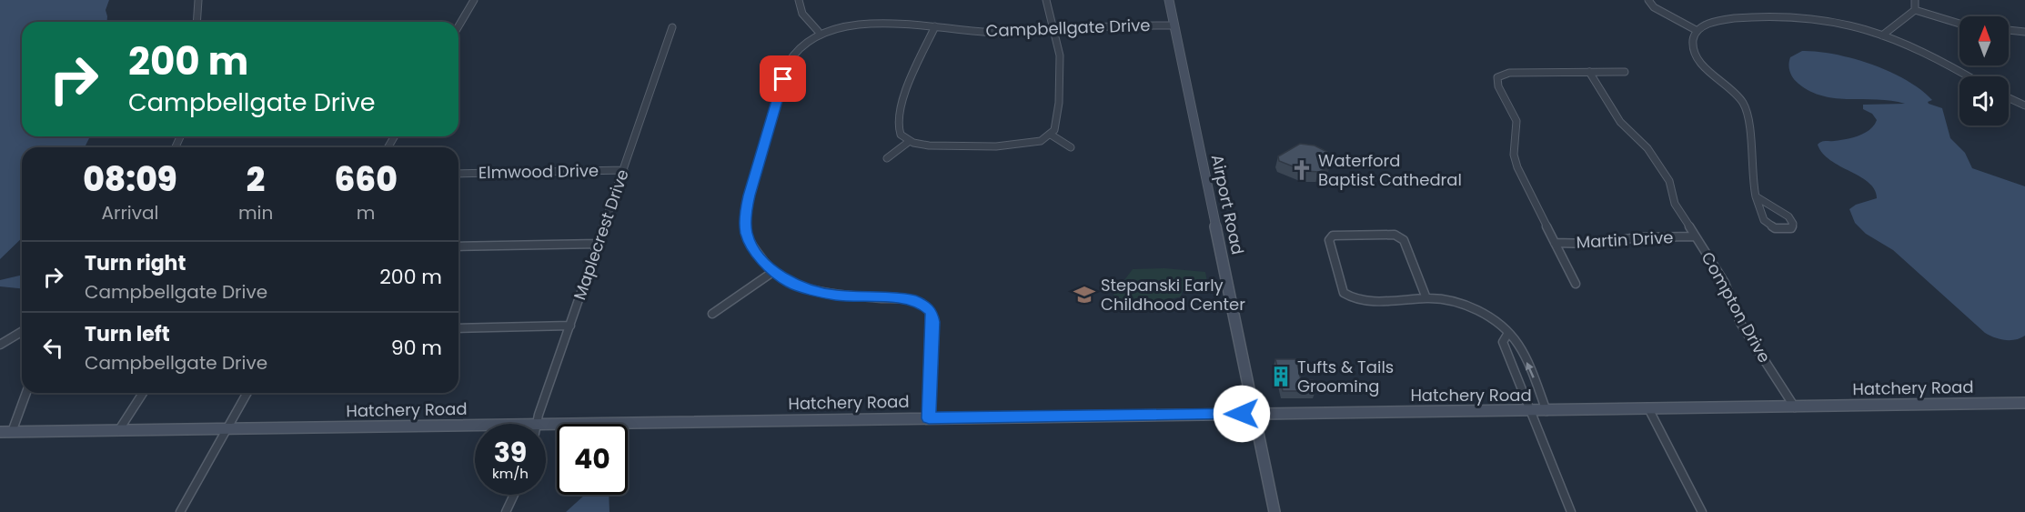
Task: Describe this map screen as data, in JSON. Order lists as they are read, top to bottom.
{
  "streets": {
    "street": [
      "Campbellgate Drive",
      "Elmwood Drive",
      "Airport Road",
      "Maplecrest Drive",
      "Martin Drive",
      "Compton Drive",
      "Hatchery Road"
    ]
  },
  "crossings": [
    ["Campbellgate Drive", "Airport Road"],
    ["Campbellgate Drive", "Hatchery Road"],
    ["Elmwood Drive", "Maplecrest Drive"],
    ["Airport Road", "Hatchery Road"],
    ["Martin Drive", "Compton Drive"],
    ["Compton Drive", "Hatchery Road"]
  ],
  "places": {
    "church": ["Waterford Baptist Cathedral"],
    "school or university": ["Stepanski Early Childhood Center"],
    "building": ["Tufts & Tails Grooming"]
  },
  "north": "top",
  "page": {
    "turn": ["200 m", "Campbellgate Drive"],
    "eta": [
      "08:09",
      "Arrival",
      "2",
      "min",
      "660",
      "m"
    ],
    "list": [
      {
        "name": "Turn right",
        "note": "Campbellgate Drive",
        "value": "200 m"
      },
      {
        "name": "Turn left",
        "note": "Campbellgate Drive",
        "value": "90 m"
      }
    ],
    "speed": "39 km/h",
    "limit": "40"
  }
}
